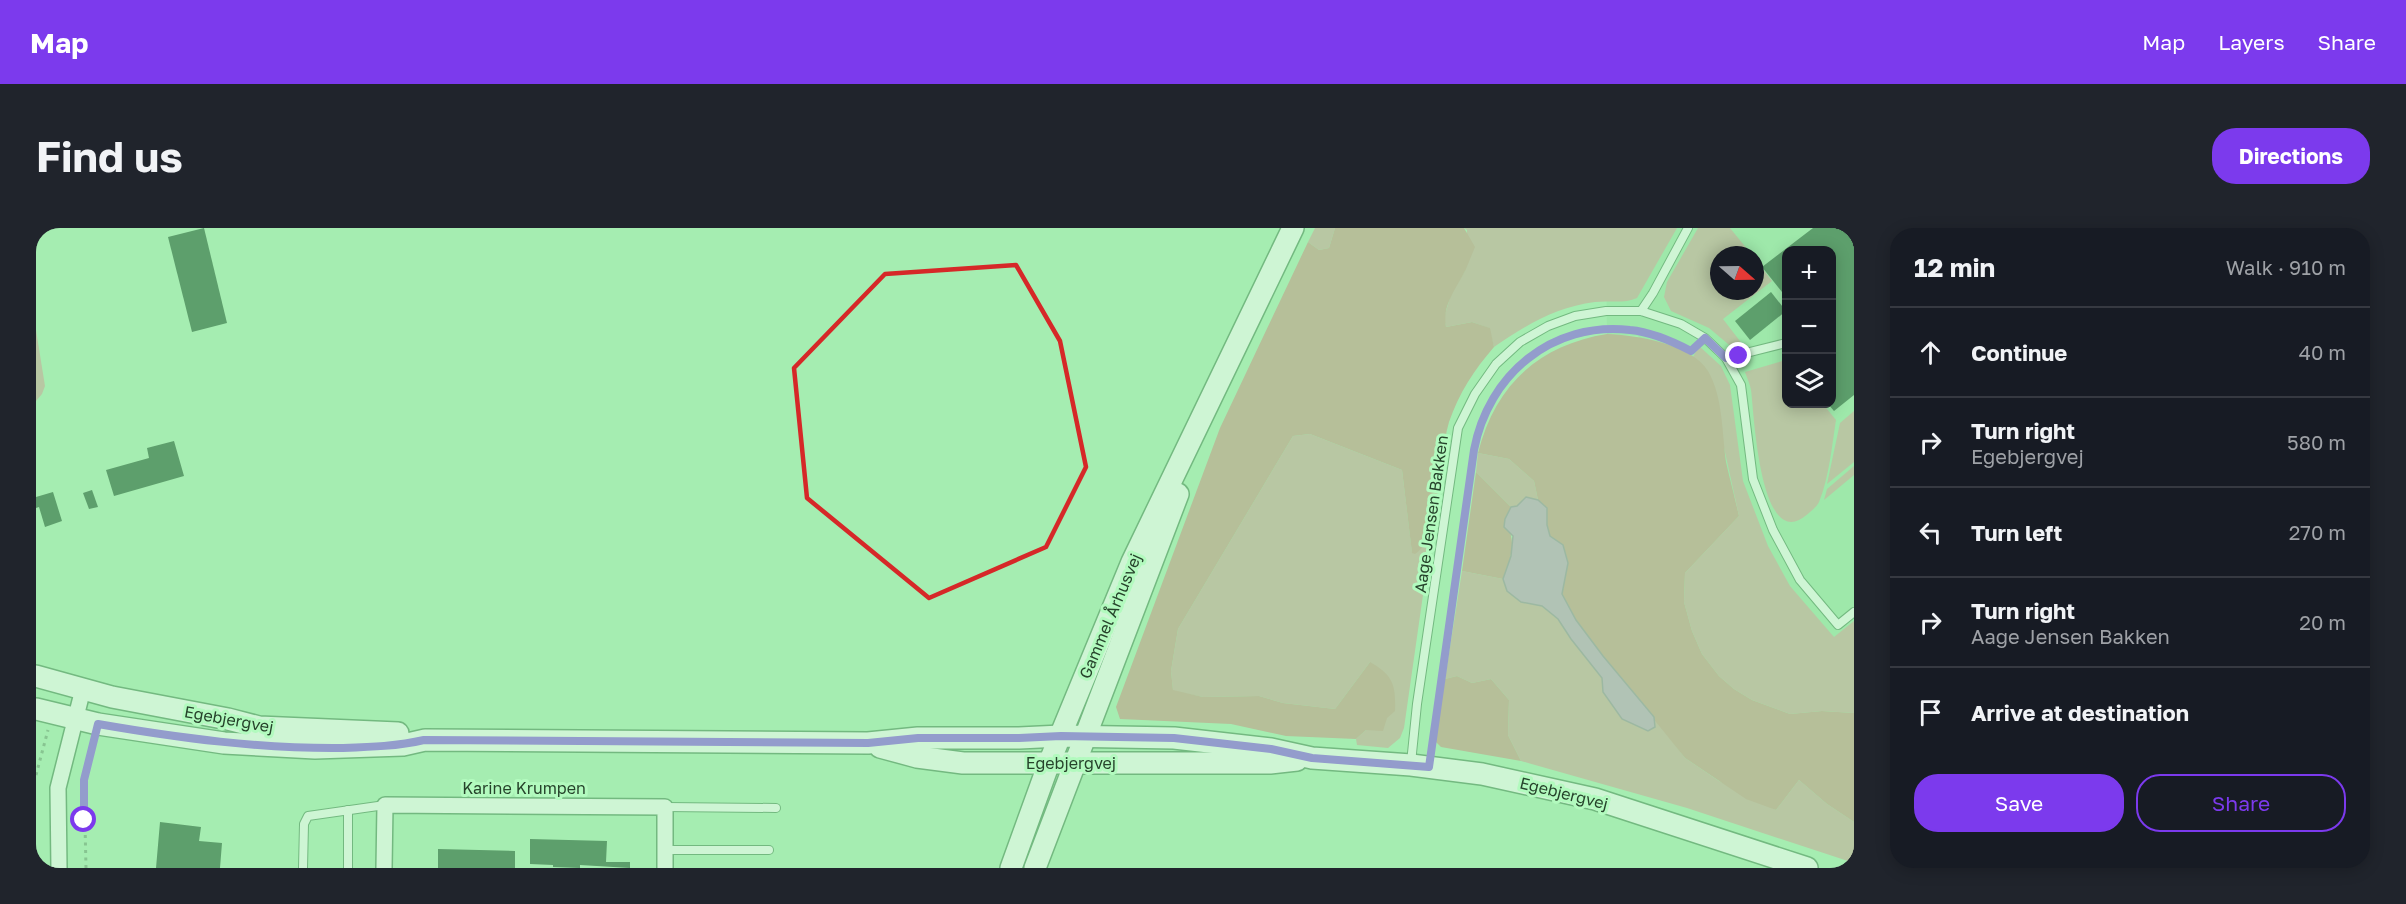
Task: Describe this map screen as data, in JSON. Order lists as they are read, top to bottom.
{
  "streets": {
    "street": ["Gammel Århusvej", "Egebjergvej", "Karine Krumpen"],
    "lane": ["Aage Jensen Bakken"]
  },
  "crossings": [
    ["Aage Jensen Bakken", "Egebjergvej"],
    ["Gammel Århusvej", "Egebjergvej"]
  ],
  "north": "right",
  "page": {
    "header": "Map",
    "nav": ["Map", "Layers", "Share"],
    "buttons": [
      "Directions",
      ["Save", "Share"]
    ],
    "title": "Find us",
    "heading": ["12 min", "Walk · 910 m"],
    "map_buttons": ["+", "−"],
    "list": [
      ["Continue", "40 m"],
      ["Turn right", "Egebjergvej", "580 m"],
      ["Turn left", "270 m"],
      ["Turn right", "Aage Jensen Bakken", "20 m"],
      "Arrive at destination"
    ]
  }
}
